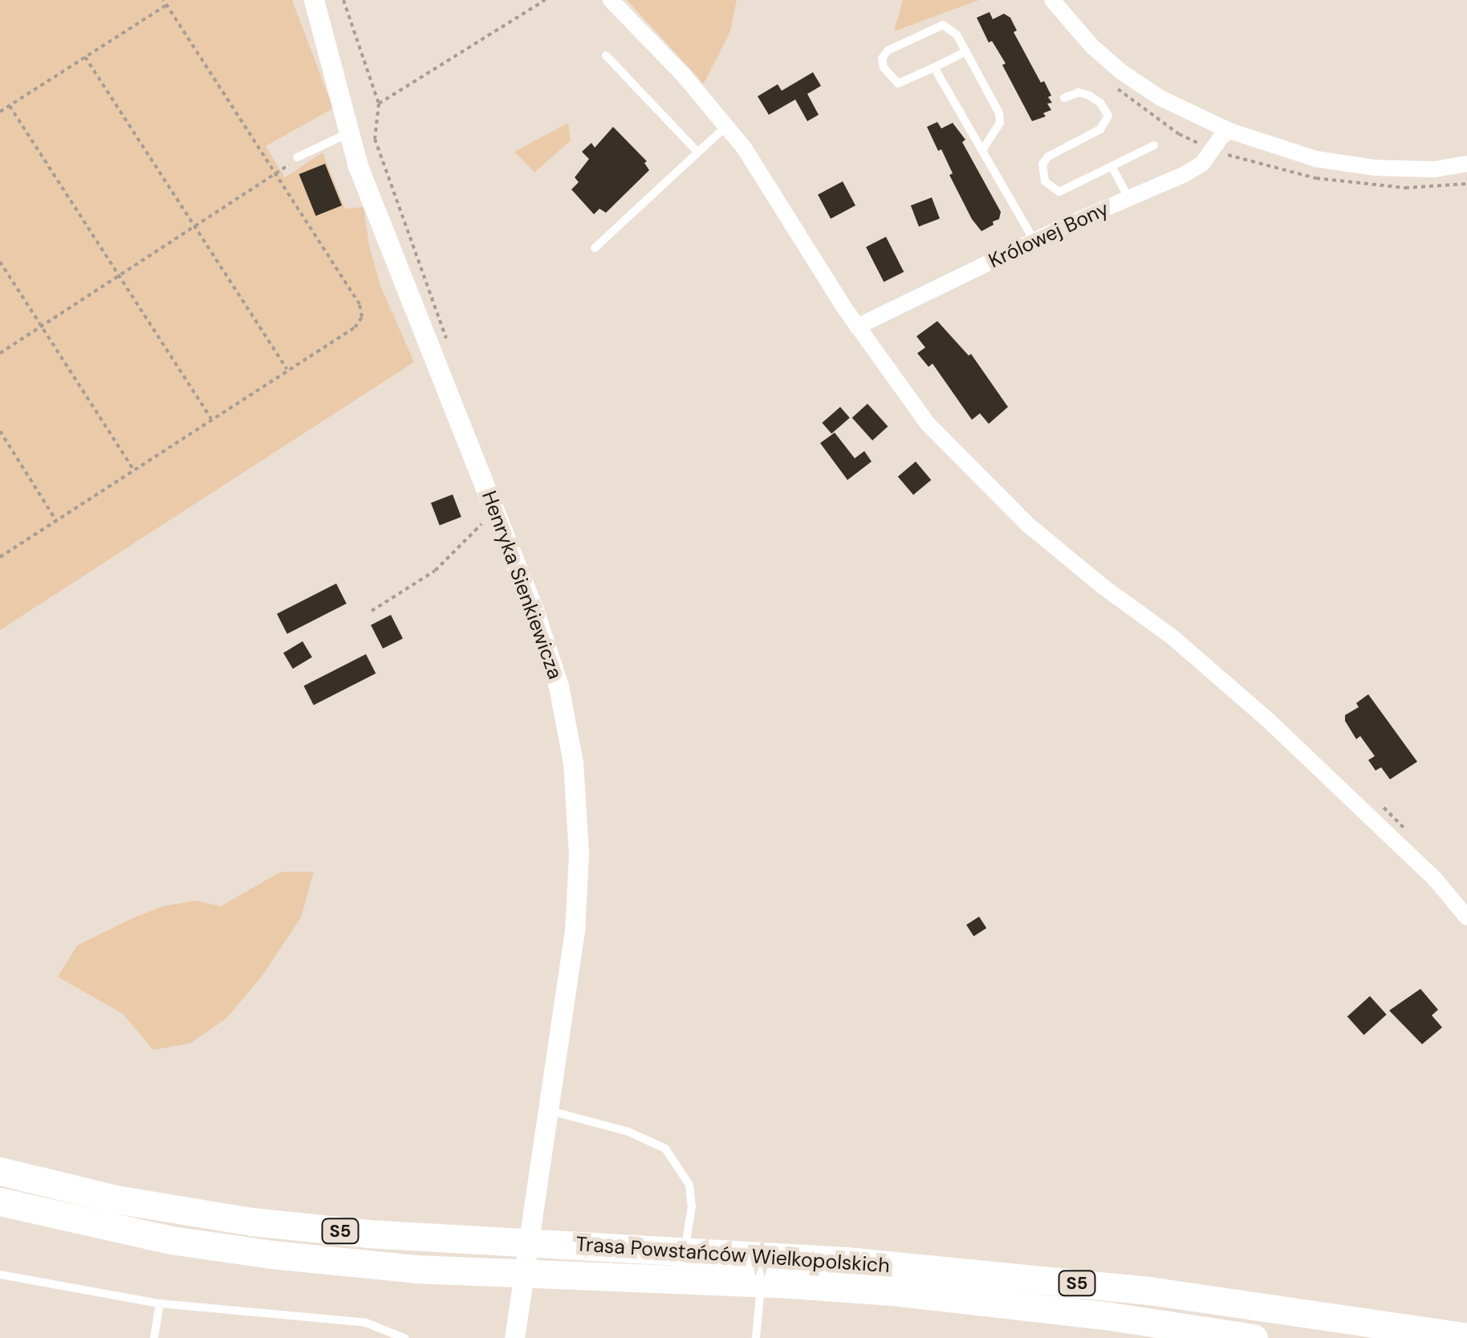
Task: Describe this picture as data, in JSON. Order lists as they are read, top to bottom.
{
  "streets": {
    "highway": ["S5", "Trasa Powstańców Wielkopolskich"],
    "street": ["Królowej Bony", "Henryka Sienkiewicza"]
  }
}
